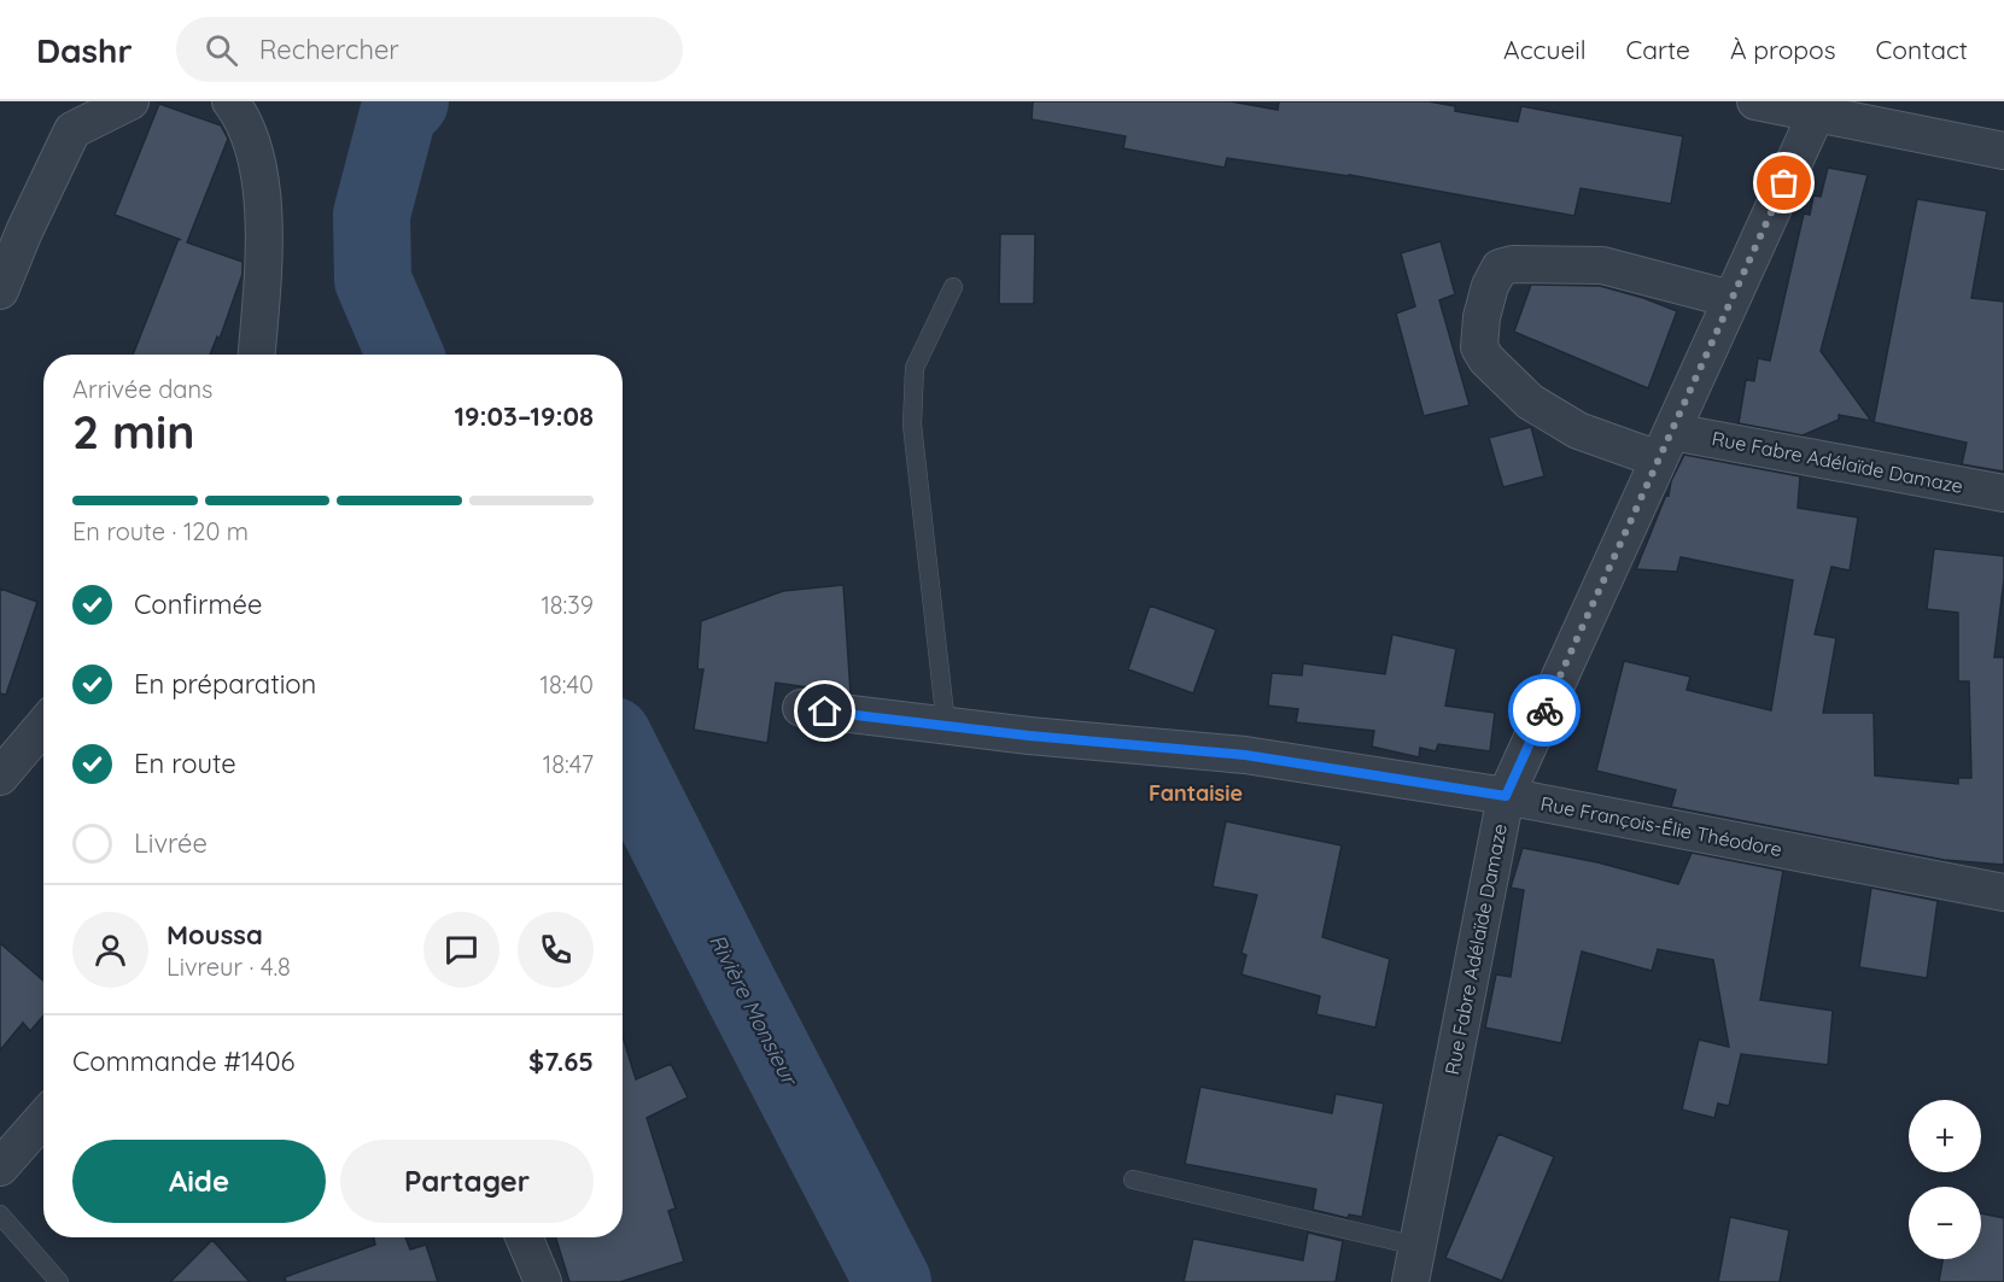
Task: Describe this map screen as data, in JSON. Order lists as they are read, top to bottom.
{
  "streets": {
    "street": ["Rue Fabre Adélaïde Damaze", "Rue François-Élie Théodore"]
  },
  "crossings": [
    ["Rue Fabre Adélaïde Damaze", "Rue François-Élie Théodore"]
  ],
  "districts": ["Fantaisie"],
  "water": ["Rivière Monsieur"],
  "page": {
    "header": "Dashr",
    "search": "Rechercher",
    "nav": [
      "Accueil",
      "Carte",
      "À propos",
      "Contact"
    ],
    "heading": ["2 min", "Arrivée dans", "19:03–19:08"],
    "panel": [
      "Moussa",
      "Livreur · 4.8",
      "Commande #1406",
      "$7.65"
    ],
    "bar": "En route · 120 m",
    "list": [
      ["Confirmée", "18:39"],
      ["En préparation", "18:40"],
      ["En route", "18:47"],
      "Livrée"
    ],
    "map_buttons": ["+", "−"],
    "buttons": ["Aide", "Partager"]
  }
}
